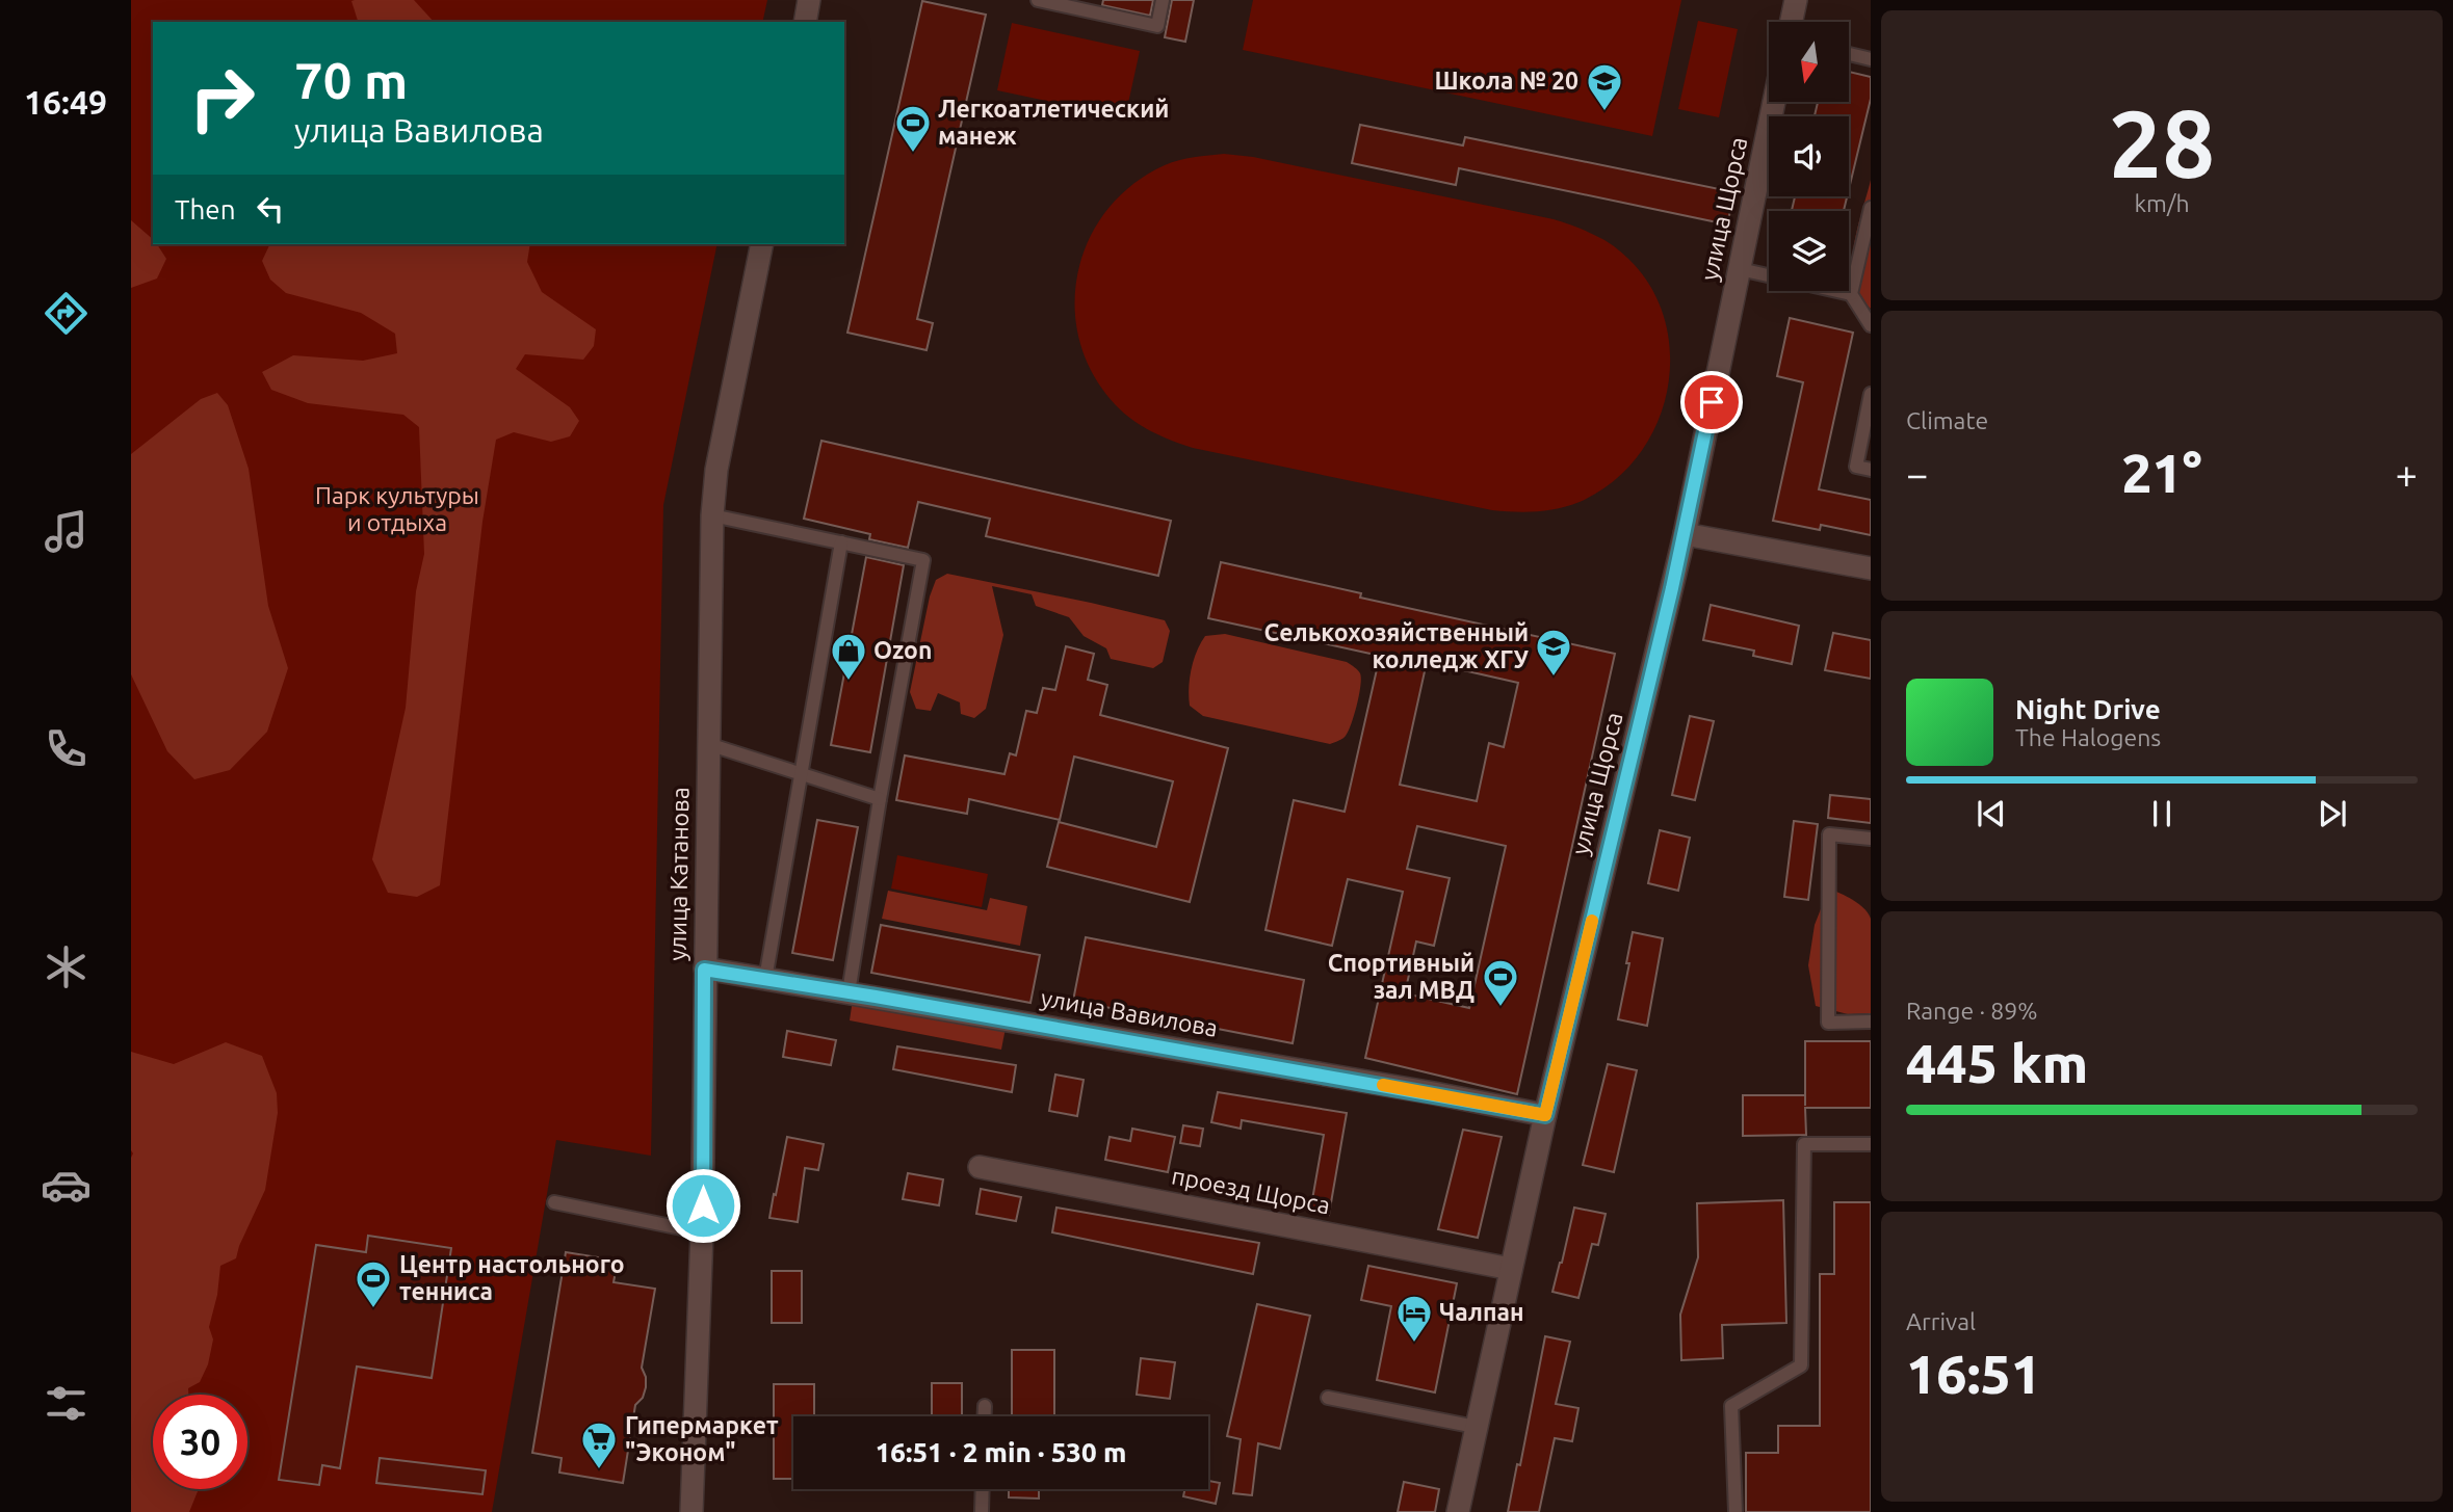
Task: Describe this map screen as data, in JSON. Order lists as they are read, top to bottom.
{
  "streets": {
    "street": [
      "улица Щорса",
      "улица Катанова",
      "улица Вавилова",
      "проезд Щорса"
    ]
  },
  "crossings": [
    ["улица Щорса", "улица Вавилова"],
    ["улица Щорса", "проезд Щорса"],
    ["улица Катанова", "улица Вавилова"]
  ],
  "parks": ["Парк культуры и отдыха"],
  "places": {
    "school or university": ["Школа № 20", "Селькохозяйственный колледж ХГУ"],
    "sports": ["Легкоатлетический манеж", "Спортивный зал МВД", "Центр настольного тенниса"],
    "shop": ["Ozon"],
    "hotel": ["Чалпан"],
    "supermarket": ["Гипермаркет \"Эконом\""]
  },
  "north": "bottom",
  "page": {
    "tabs": "16:49",
    "tile": [
      ["28", "km/h"],
      "Climate",
      ["Range · 89%", "445 km"],
      ["Arrival", "16:51"]
    ],
    "turn": ["70 m", "улица Вавилова"],
    "then": "Then",
    "heat": ["−", "21°", "+"],
    "song": ["Night Drive", "The Halogens"],
    "limit": "30",
    "trip": "16:51 · 2 min · 530 m"
  }
}
